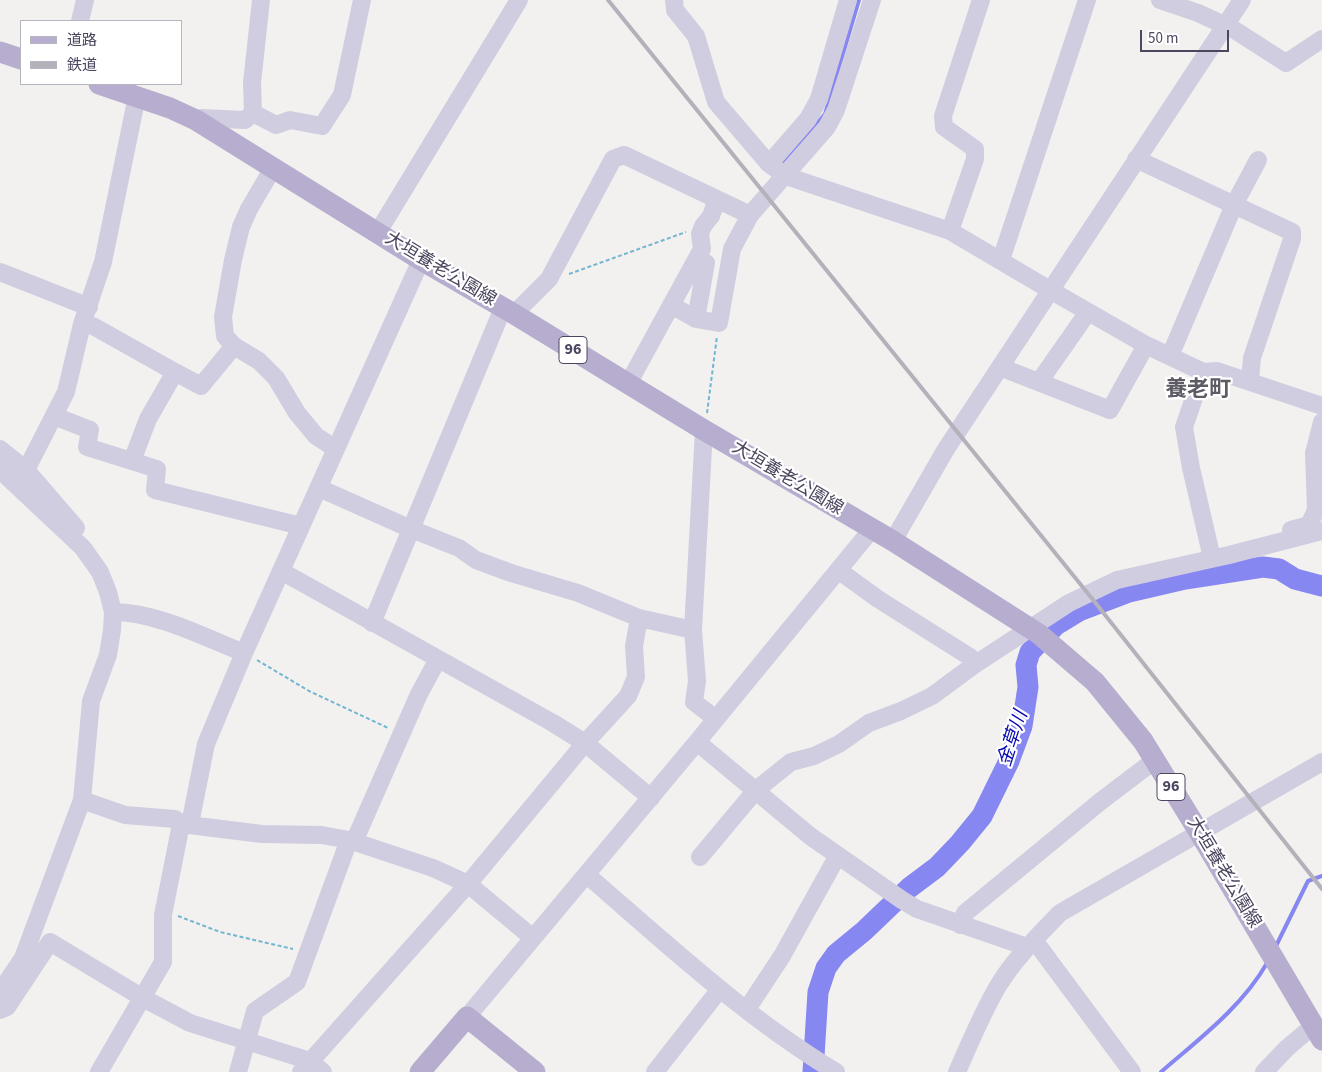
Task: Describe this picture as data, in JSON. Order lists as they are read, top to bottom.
{
  "streets": {
    "main road": ["大垣養老公園線", "96"]
  },
  "districts": ["養老町"],
  "water": ["金草川"],
  "legend": ["道路", "鉄道"],
  "scale_bar": "50 m"
}
